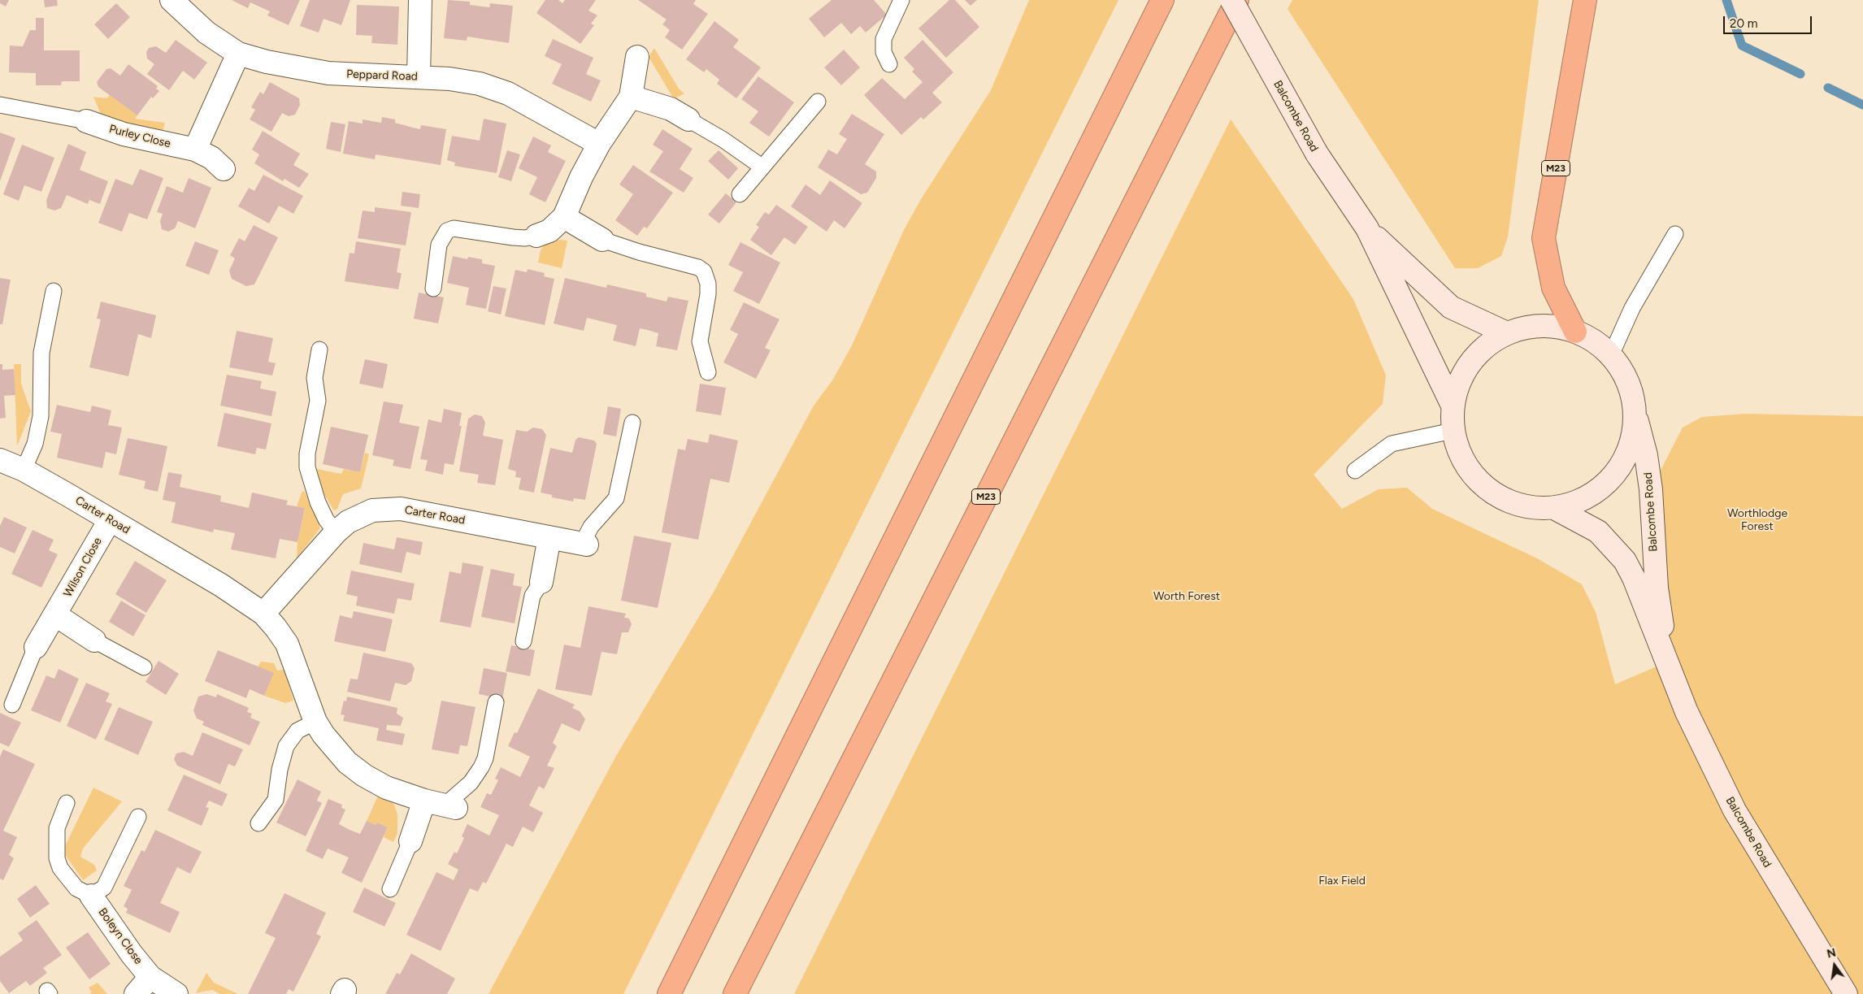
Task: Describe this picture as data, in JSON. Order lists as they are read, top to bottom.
{
  "streets": {
    "highway": ["M23"],
    "main road": ["Balcombe Road"],
    "street": [
      "Peppard Road",
      "Purley Close",
      "Carter Road",
      "Wilson Close",
      "Boleyn Close"
    ]
  },
  "crossings": [
    ["Balcombe Road", "M23"],
    ["Carter Road", "Wilson Close"]
  ],
  "parks": ["Worthlodge Forest", "Worth Forest", "Flax Field"],
  "scale_bar": "20 m",
  "north": "top"
}
